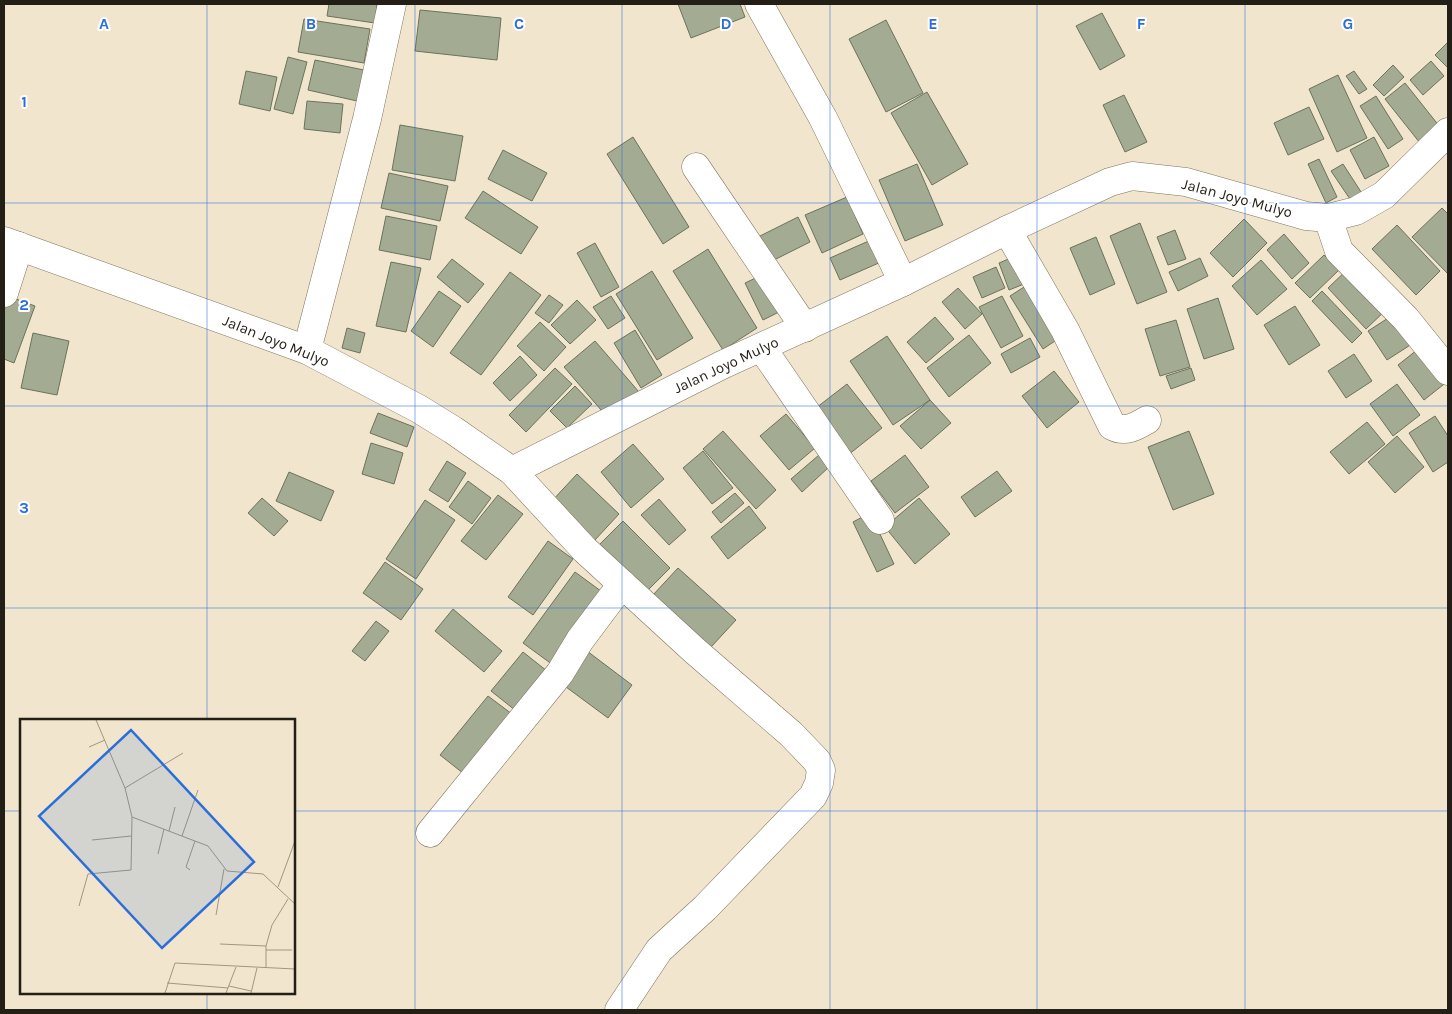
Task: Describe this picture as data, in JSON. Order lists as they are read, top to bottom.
{
  "streets": {
    "street": ["Jalan Joyo Mulyo"]
  },
  "grid": {
    "columns": [
      "A",
      "B",
      "C",
      "D",
      "E",
      "F",
      "G"
    ],
    "rows": ["1", "2", "3"]
  }
}
